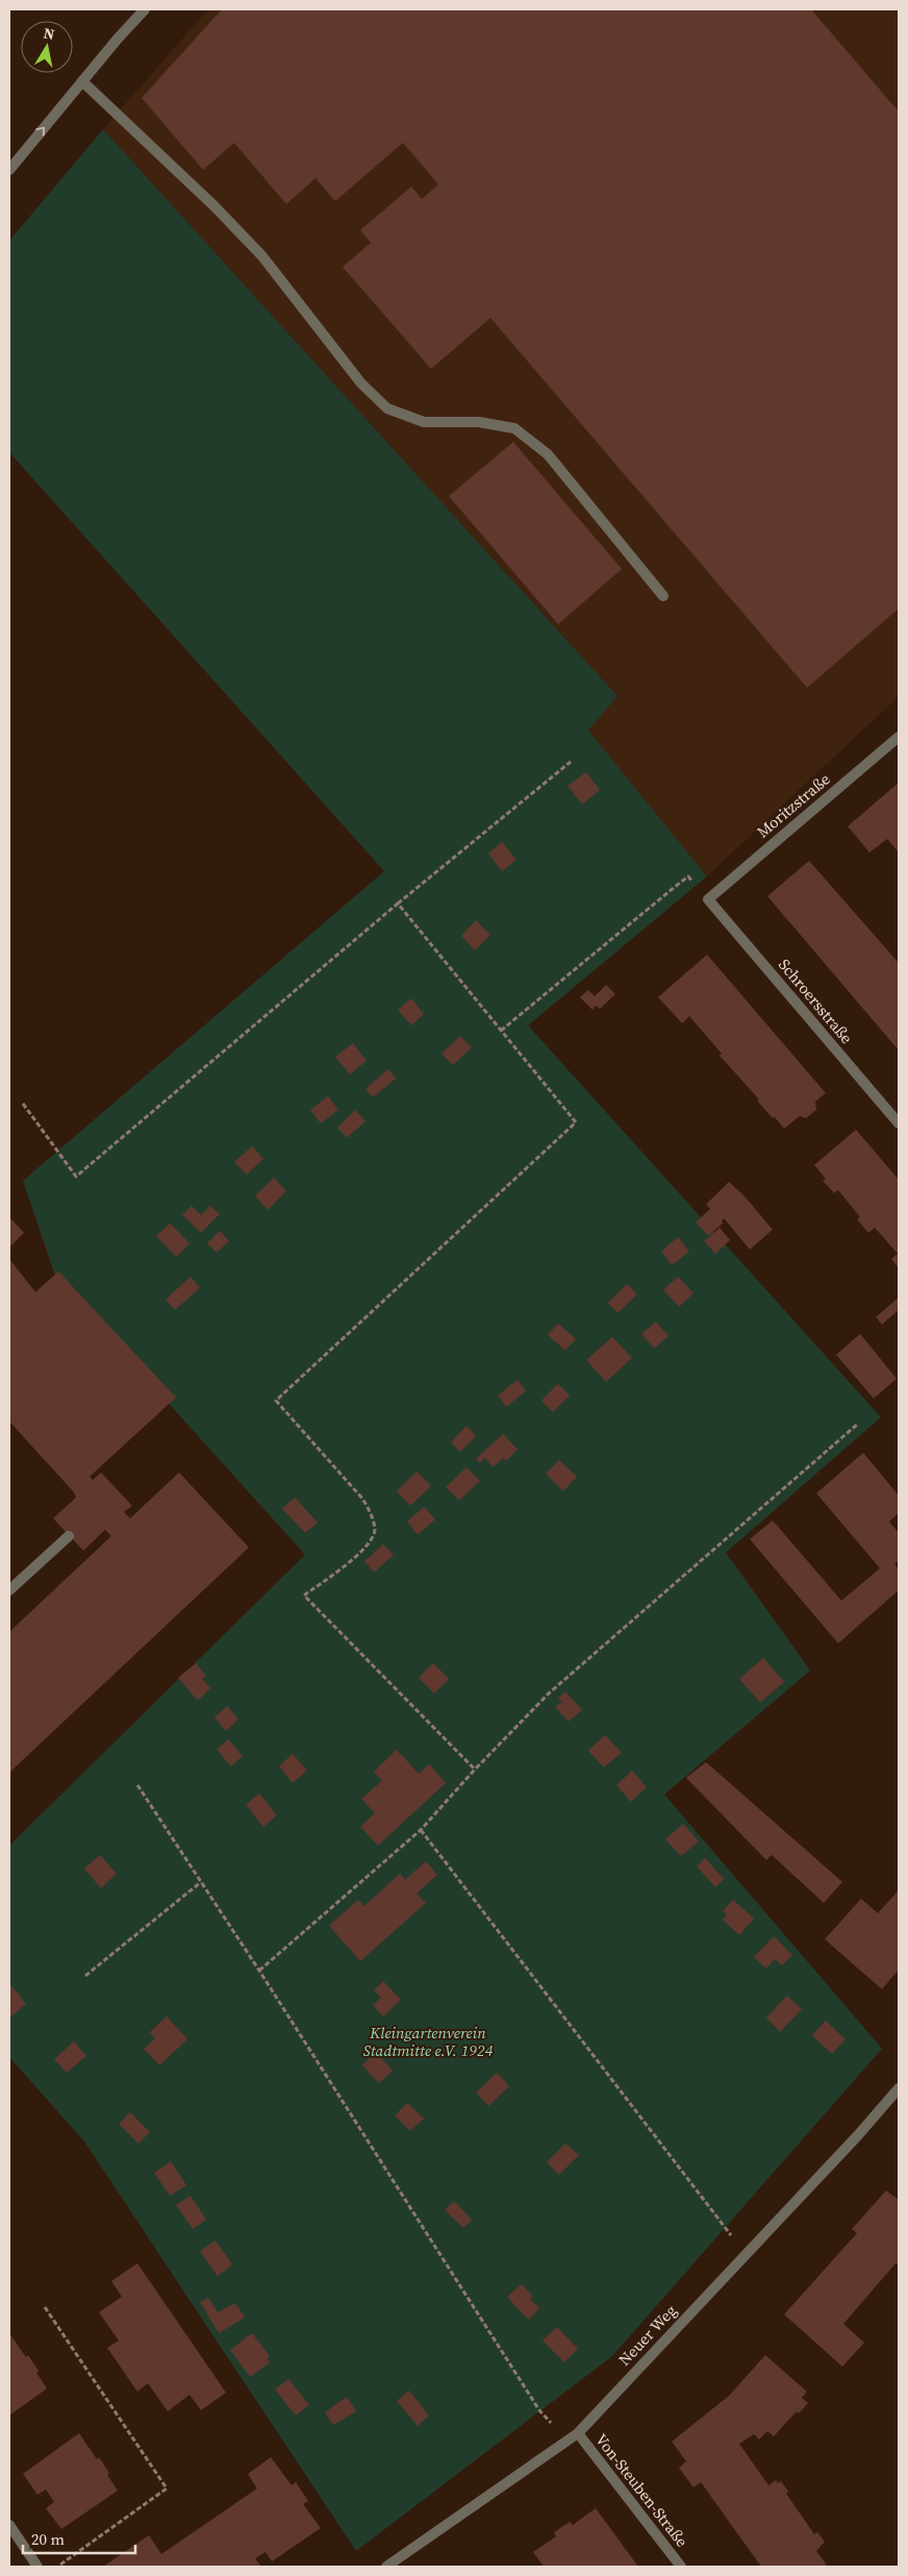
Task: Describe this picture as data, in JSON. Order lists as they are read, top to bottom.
{
  "streets": {
    "street": [
      "Moritzstraße",
      "Schroersstraße",
      "Neuer Weg",
      "Von-Steuben-Straße"
    ]
  },
  "crossings": [
    ["Moritzstraße", "Schroersstraße"],
    ["Neuer Weg", "Von-Steuben-Straße"]
  ],
  "parks": ["Kleingartenverein Stadtmitte e.V. 1924"],
  "scale_bar": "20 m",
  "north": "top"
}
